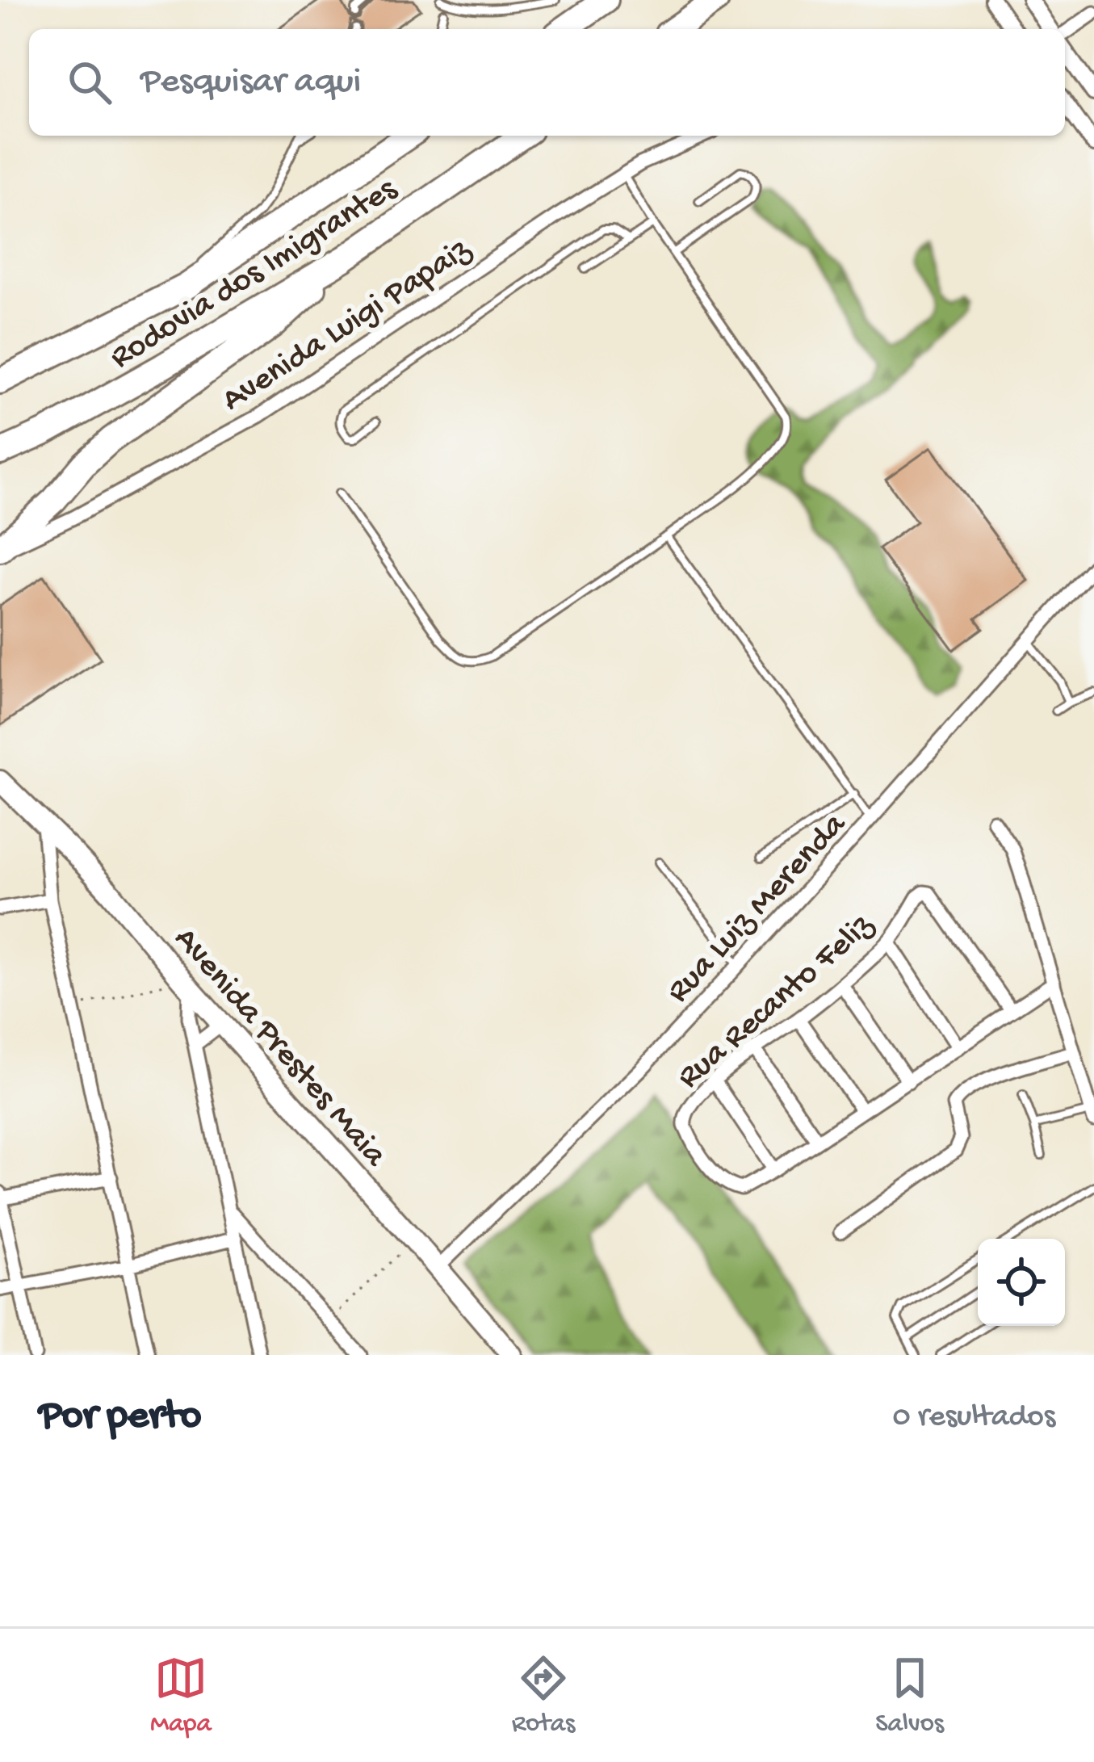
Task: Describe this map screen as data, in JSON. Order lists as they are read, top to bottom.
{
  "streets": {
    "highway": ["Rodovia dos Imigrantes"],
    "main road": ["Avenida Prestes Maia"],
    "street": ["Avenida Luigi Papaiz", "Rua Luiz Merenda", "Rua Recanto Feliz"]
  },
  "crossings": [
    ["Rua Luiz Merenda", "Avenida Prestes Maia"]
  ],
  "page": {
    "search": "Pesquisar aqui",
    "heading": ["Por perto", "0 resultados"],
    "nav": ["Mapa", "Rotas", "Salvos"]
  }
}
